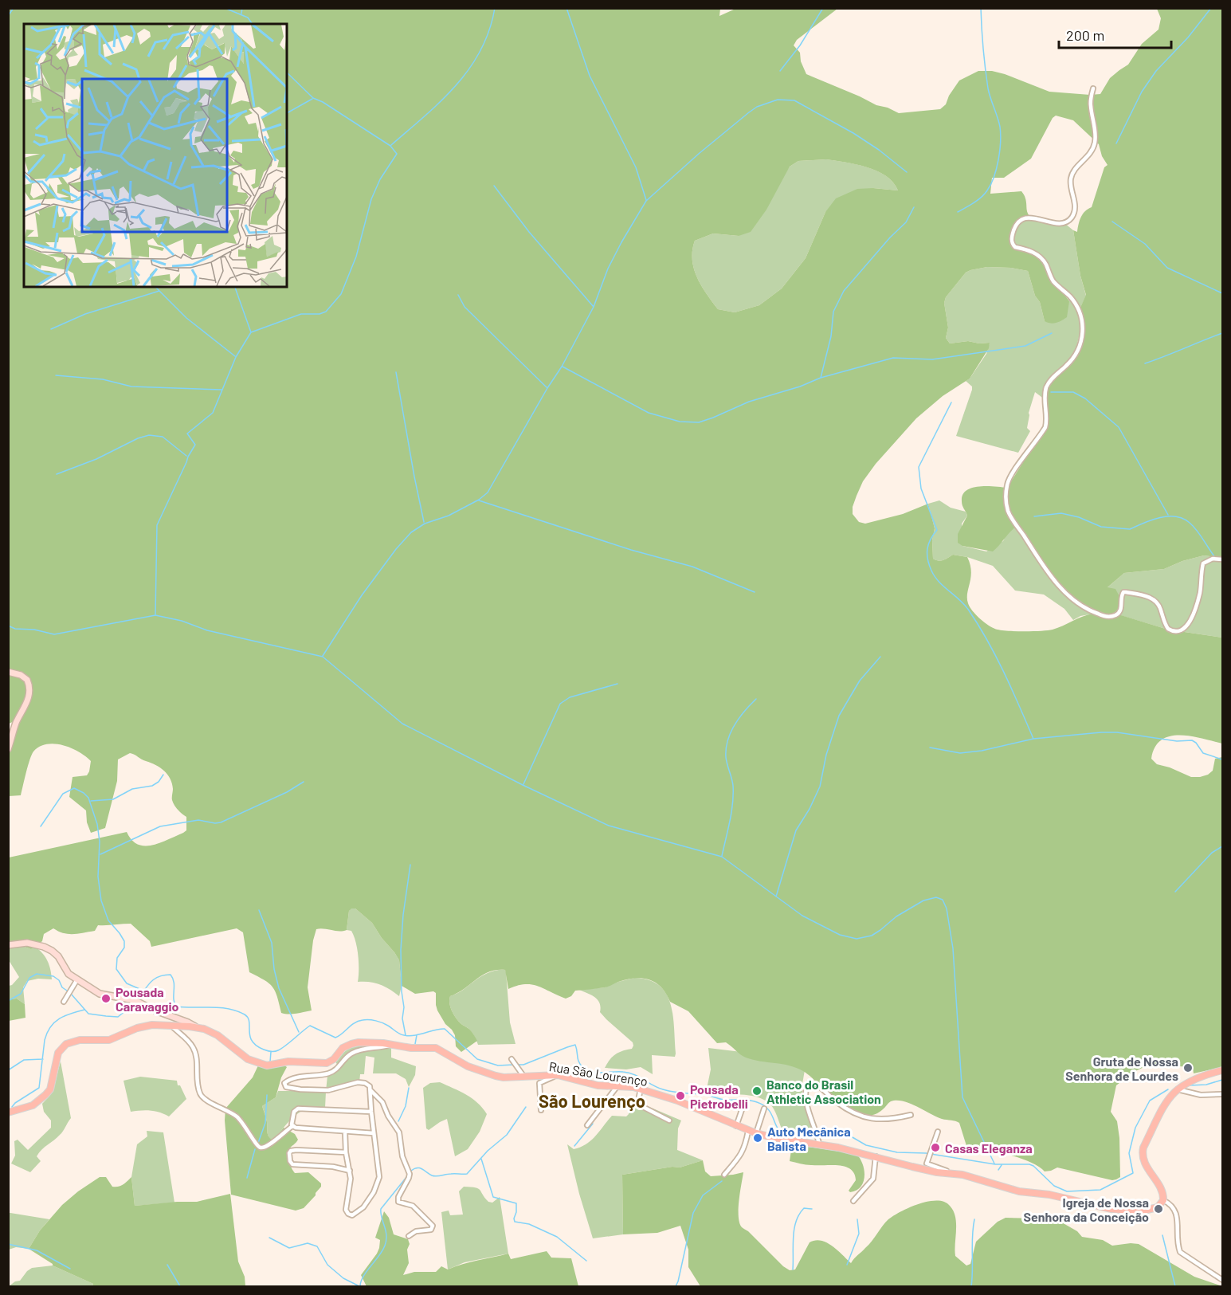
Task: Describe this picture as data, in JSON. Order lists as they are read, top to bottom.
{
  "streets": {
    "main road": ["Rua São Lourenço"]
  },
  "districts": ["São Lourenço"],
  "places": [
    "Pousada Caravaggio",
    "Gruta de Nossa Senhora de Lourdes",
    "Banco do Brasil Athletic Association",
    "Pousada Pietrobelli",
    "Auto Mecânica Balista",
    "Casas Eleganza",
    "Igreja de Nossa Senhora da Conceição"
  ],
  "scale_bar": "200 m"
}
